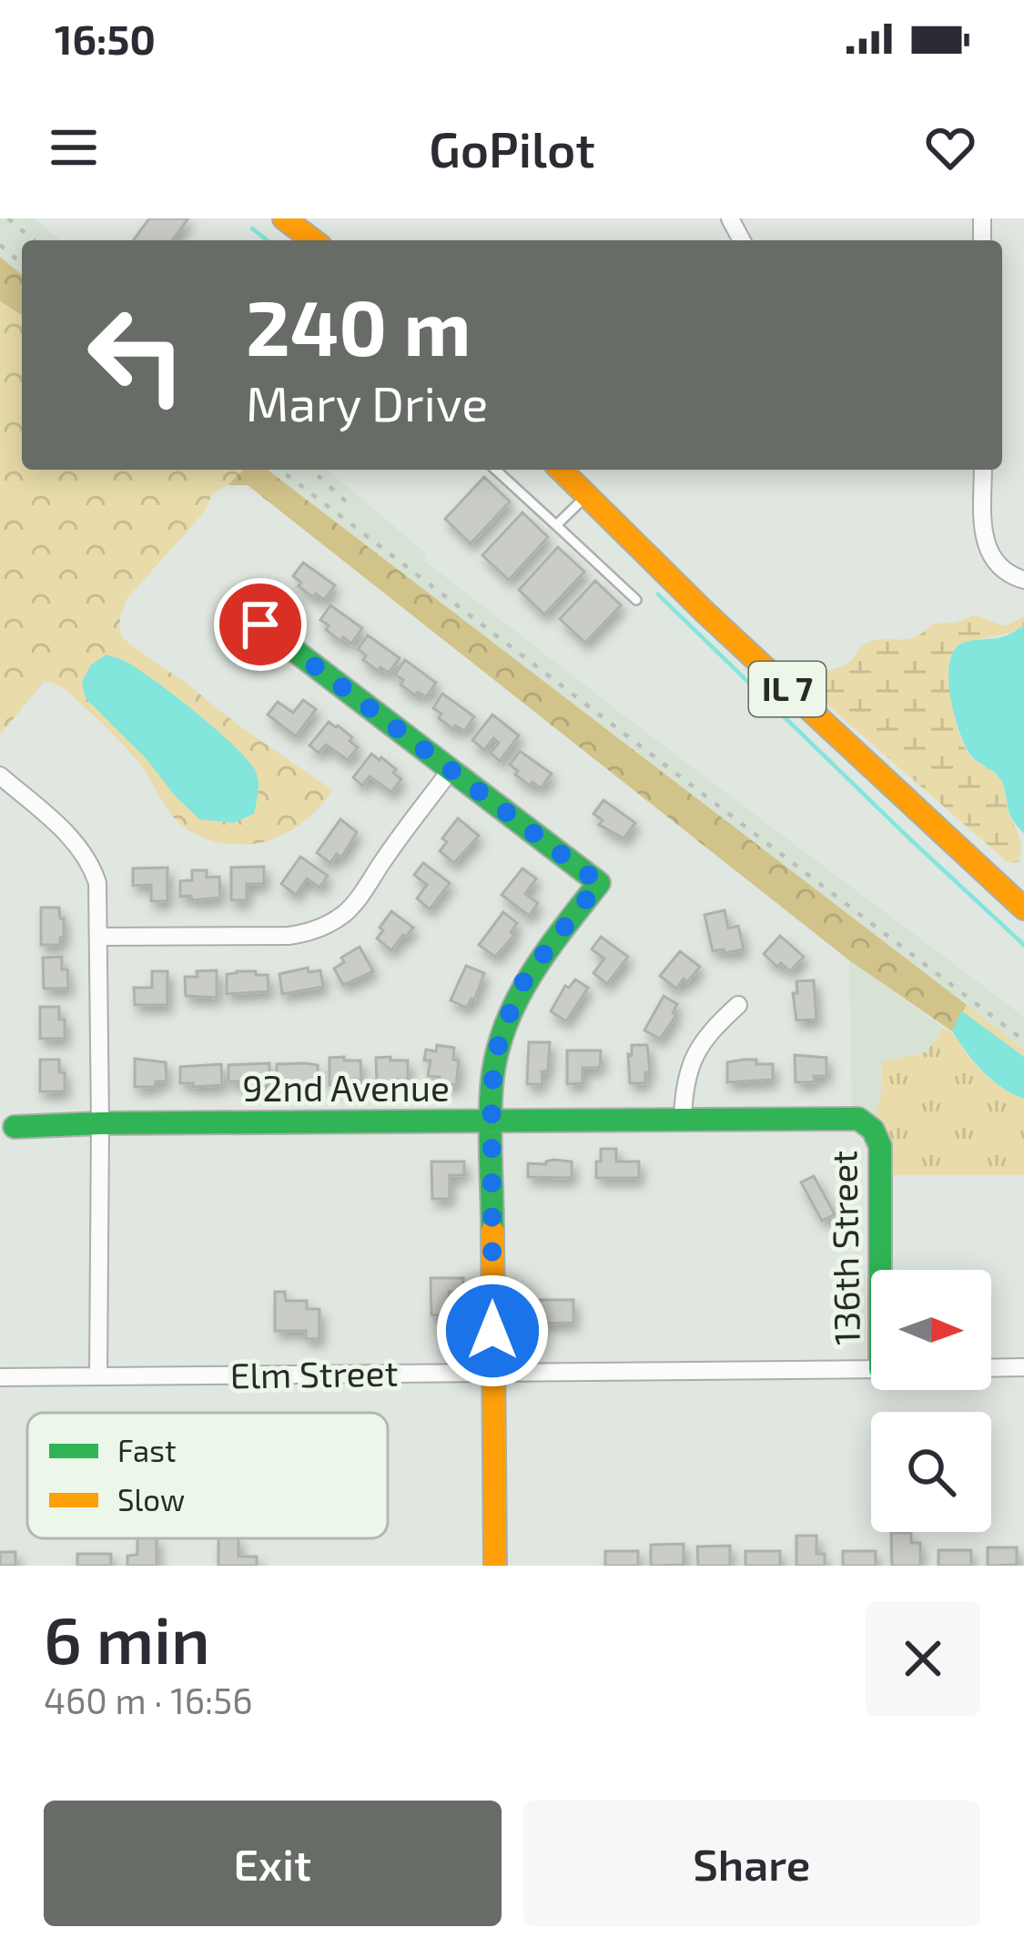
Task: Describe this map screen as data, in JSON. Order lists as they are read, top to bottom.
{
  "streets": {
    "street": [
      "IL 7",
      "92nd Avenue",
      "136th Street",
      "Elm Street"
    ]
  },
  "crossings": [
    ["92nd Avenue", "136th Street"]
  ],
  "legend": ["Fast", "Slow"],
  "north": "right",
  "page": {
    "status": "16:50",
    "header": "GoPilot",
    "turn": ["240 m", "Mary Drive"],
    "heading": ["6 min", "460 m · 16:56"],
    "buttons": ["Exit", "Share"]
  }
}
